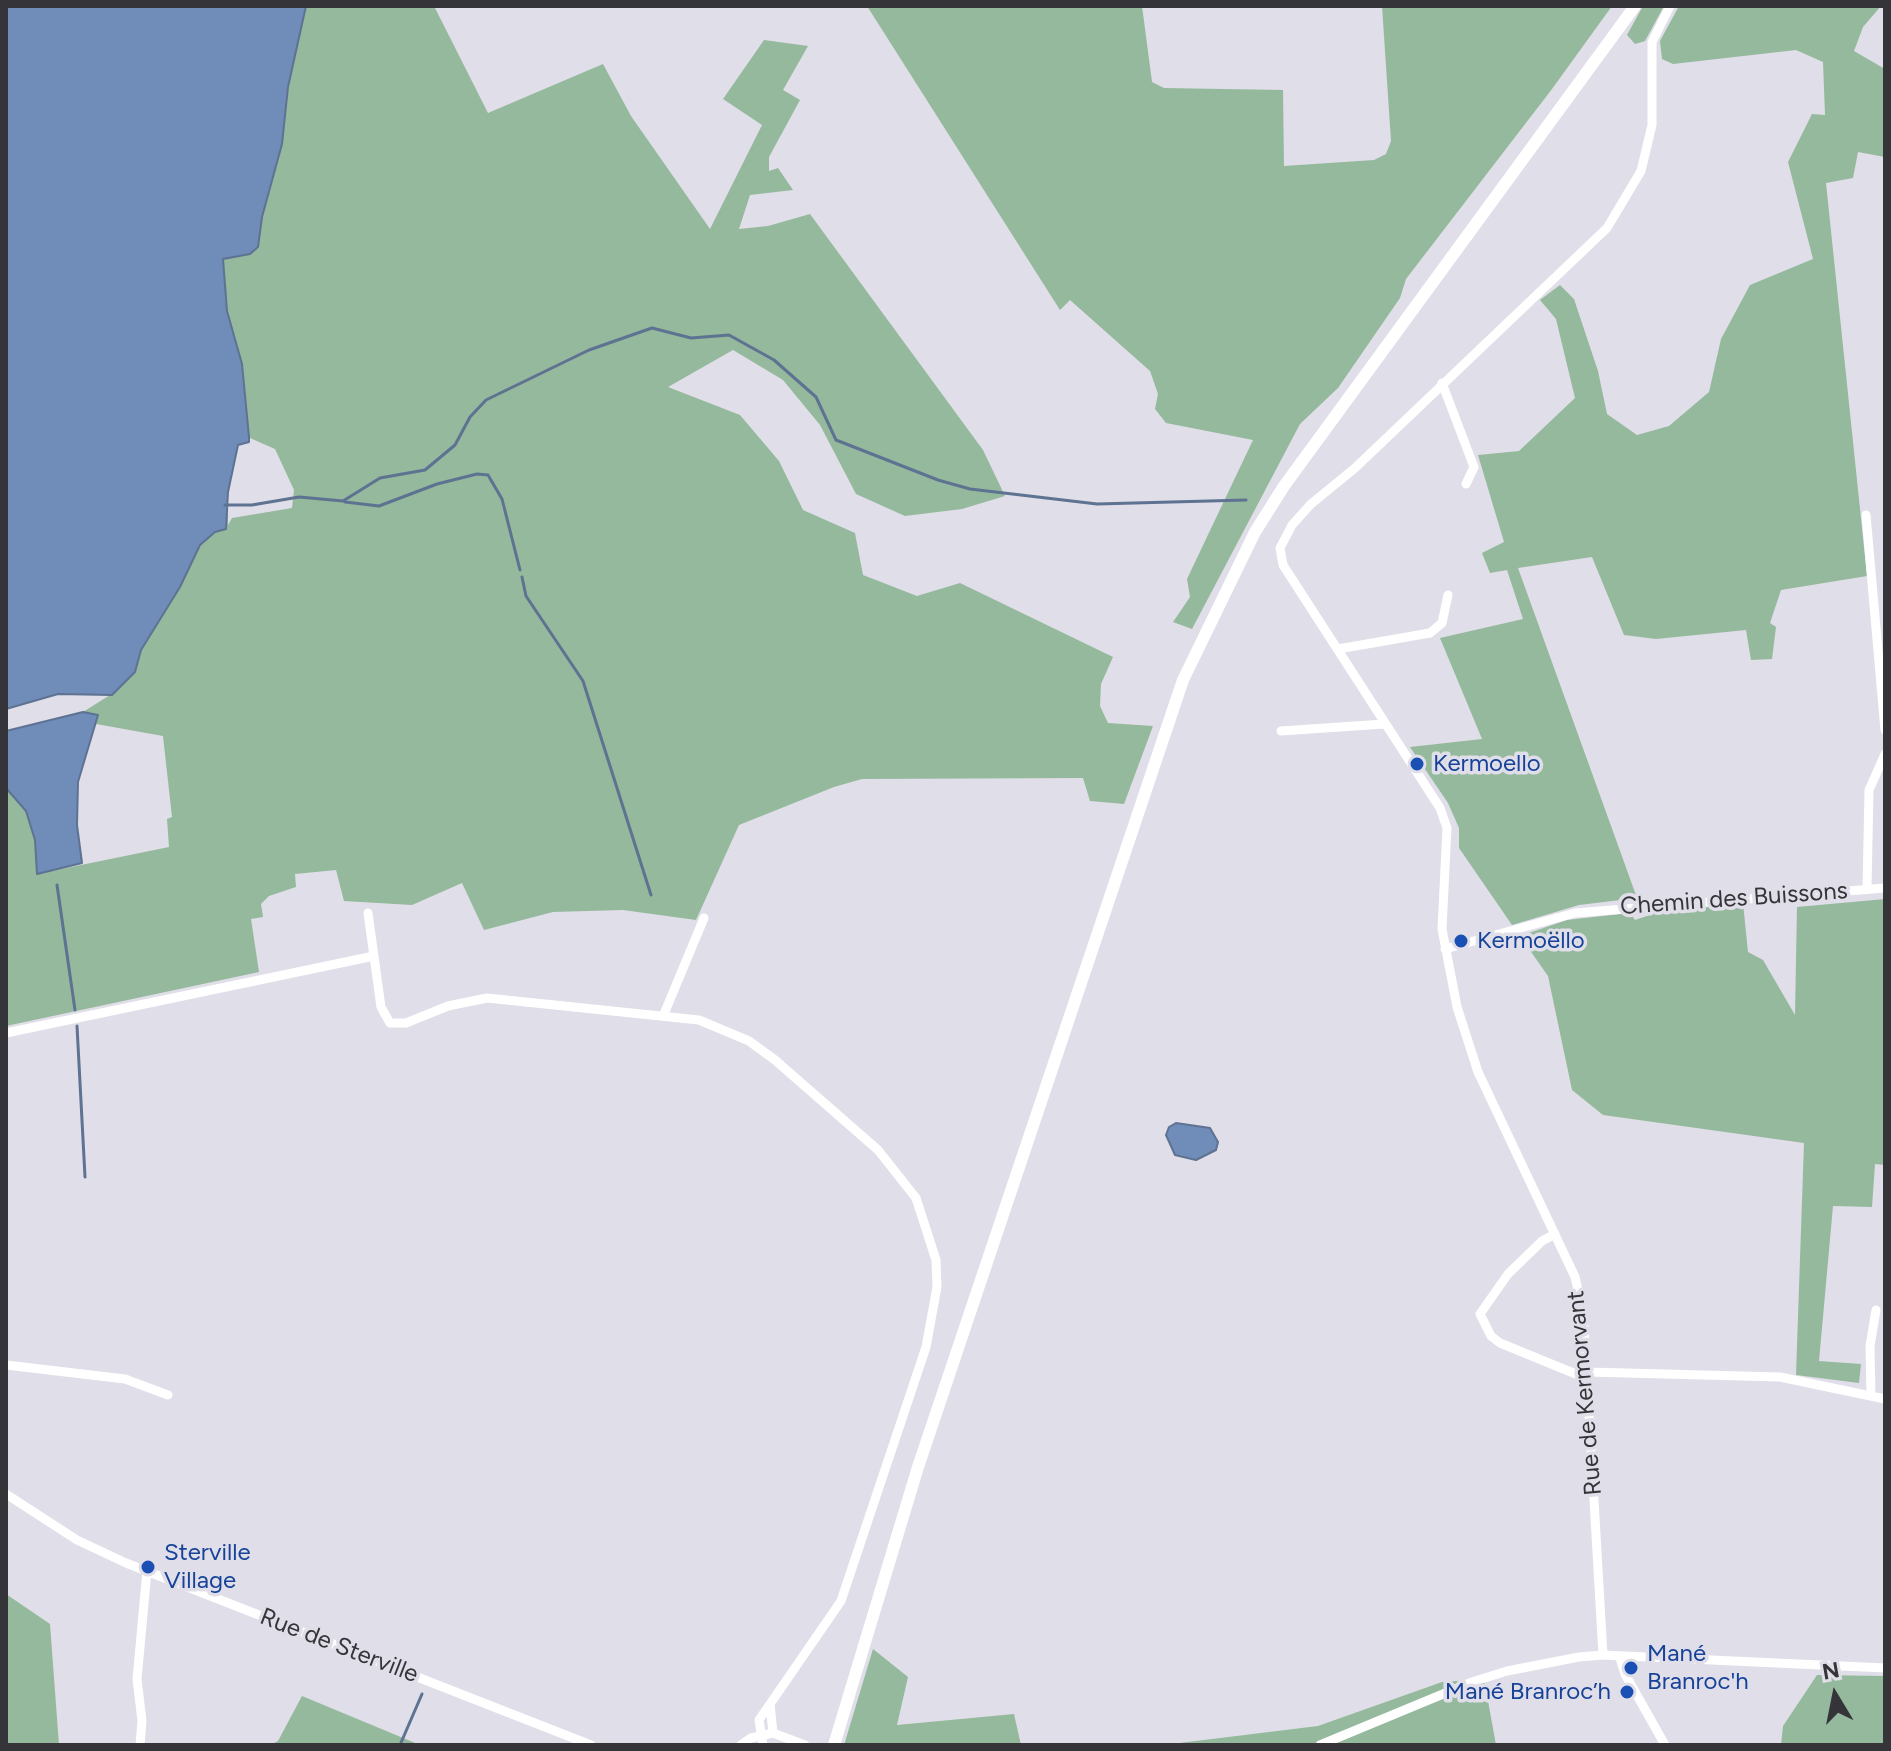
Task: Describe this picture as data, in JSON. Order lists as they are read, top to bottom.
{
  "streets": {
    "street": ["Chemin des Buissons", "Rue de Kermorvant", "Rue de Sterville"]
  },
  "crossings": [
    ["Chemin des Buissons", "Rue de Kermorvant"]
  ],
  "places": [
    "Kermoello",
    "Kermoëllo",
    "Sterville Village",
    "Mané Branroc'h",
    "Mané Branroc’h"
  ],
  "north": "top"
}
